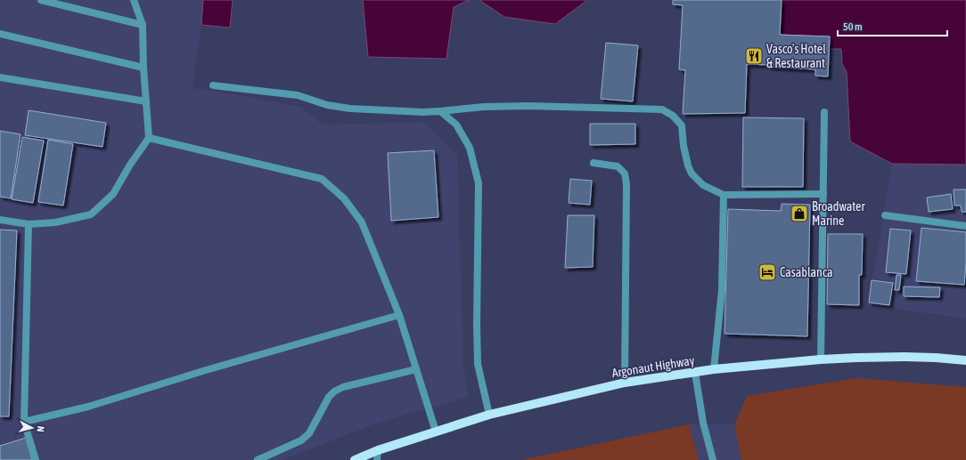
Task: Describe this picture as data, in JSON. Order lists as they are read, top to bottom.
{
  "streets": {
    "main road": ["Argonaut Highway"]
  },
  "places": {
    "restaurant": ["Vasco's Hotel & Restaurant"],
    "shop": ["Broadwater Marine"],
    "hotel": ["Casablanca"]
  },
  "scale_bar": "50 m",
  "north": "right"
}
